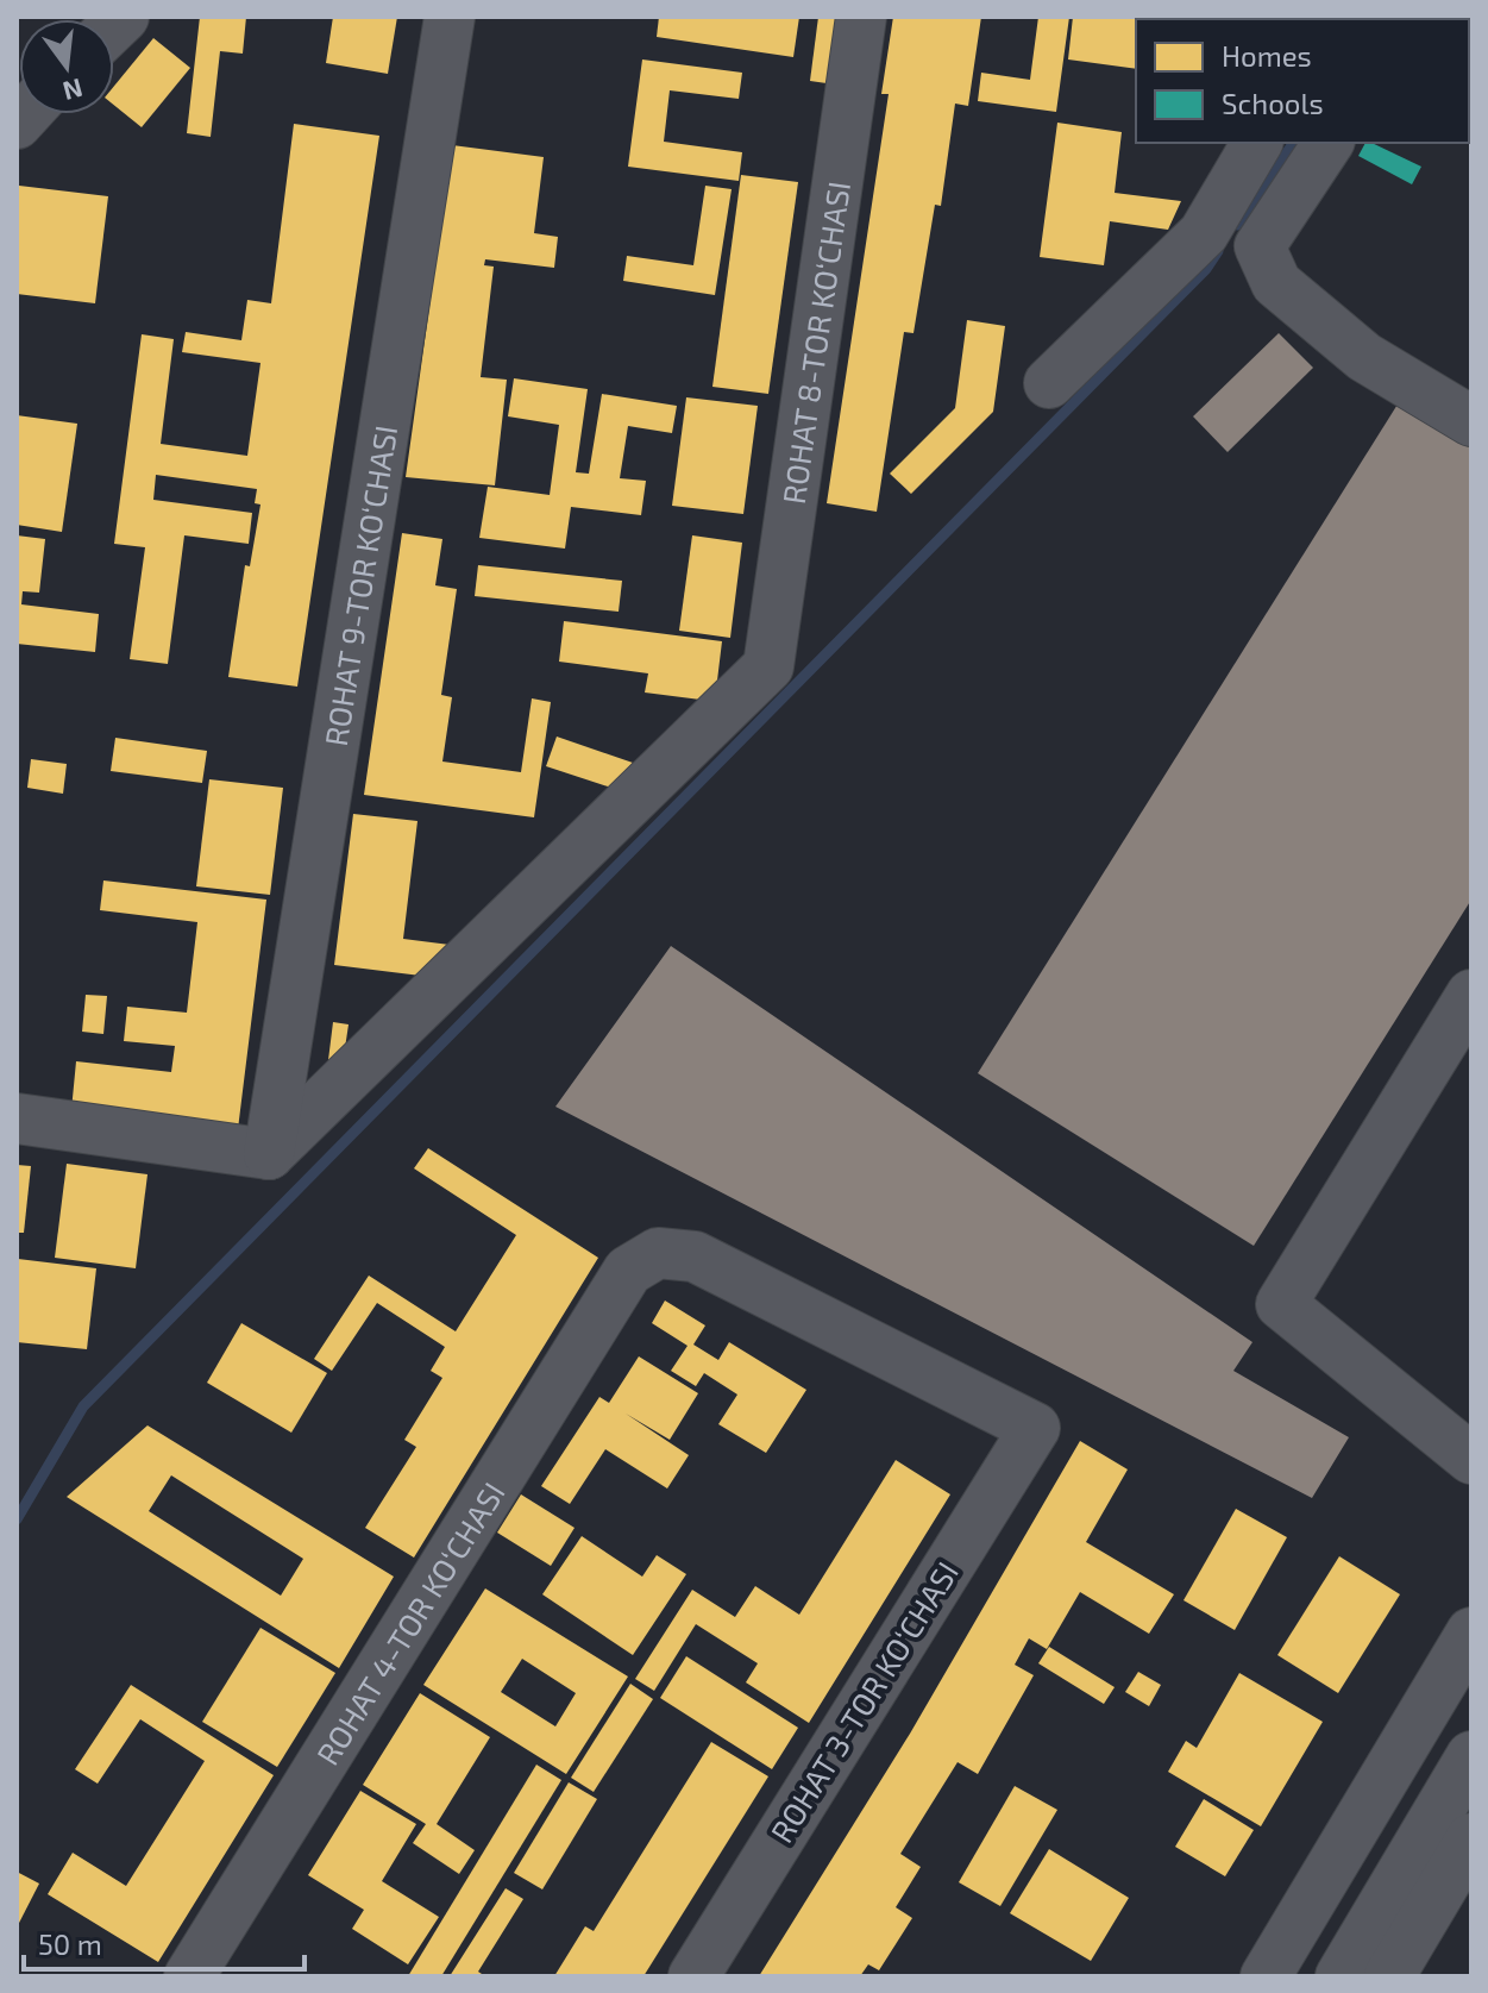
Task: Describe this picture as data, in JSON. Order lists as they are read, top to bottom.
{
  "streets": {
    "street": [
      "ROHAT 8-TOR KO‘CHASI",
      "ROHAT 9-TOR KO‘CHASI",
      "ROHAT 4-TOR KO‘CHASI",
      "ROHAT 3-TOR KO‘CHASI"
    ]
  },
  "crossings": [
    ["ROHAT 8-TOR KO‘CHASI", "ROHAT 9-TOR KO‘CHASI"],
    ["ROHAT 4-TOR KO‘CHASI", "ROHAT 3-TOR KO‘CHASI"]
  ],
  "legend": ["Homes", "Schools"],
  "scale_bar": "50 m",
  "north": "bottom"
}
